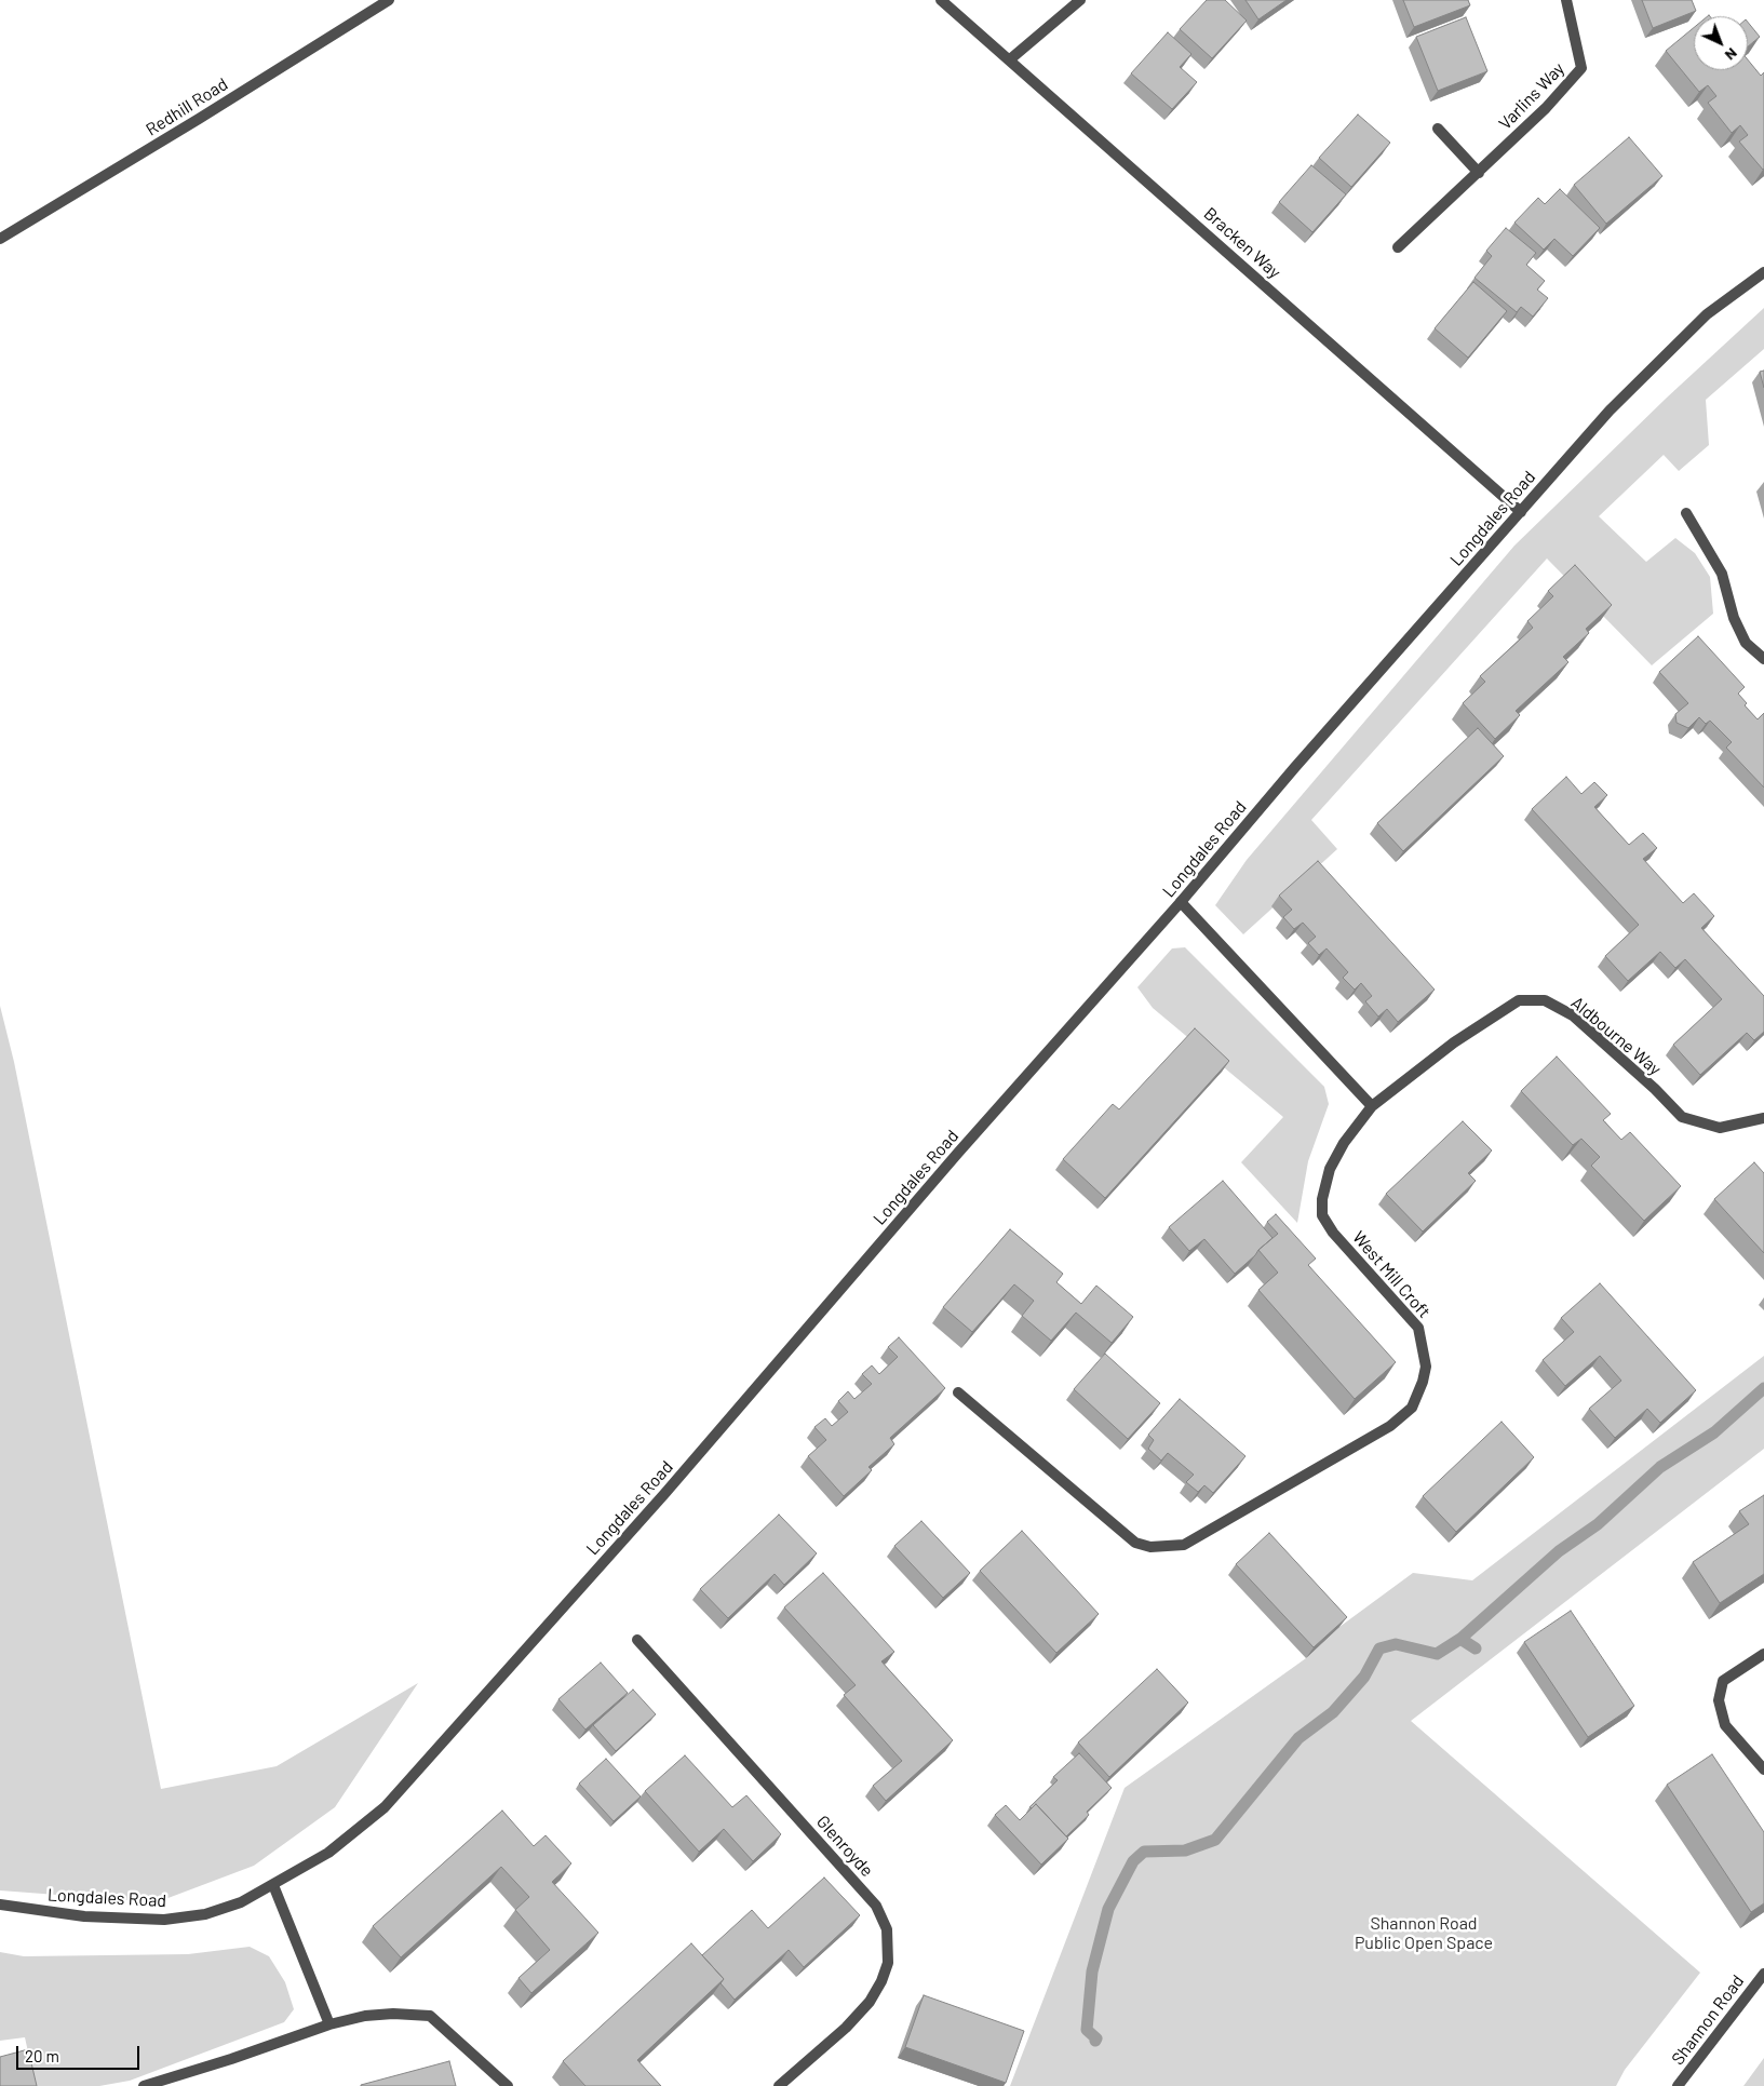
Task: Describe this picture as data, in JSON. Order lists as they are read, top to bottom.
{
  "streets": {
    "street": [
      "Varlins Way",
      "Redhill Road",
      "Bracken Way",
      "Longdales Road",
      "Aldbourne Way",
      "West Mill Croft",
      "Glenroyde",
      "Shannon Road"
    ]
  },
  "crossings": [
    ["Bracken Way", "Longdales Road"],
    ["Aldbourne Way", "West Mill Croft"]
  ],
  "parks": ["Shannon Road Public Open Space"],
  "scale_bar": "20 m",
  "north": "bottom right"
}
